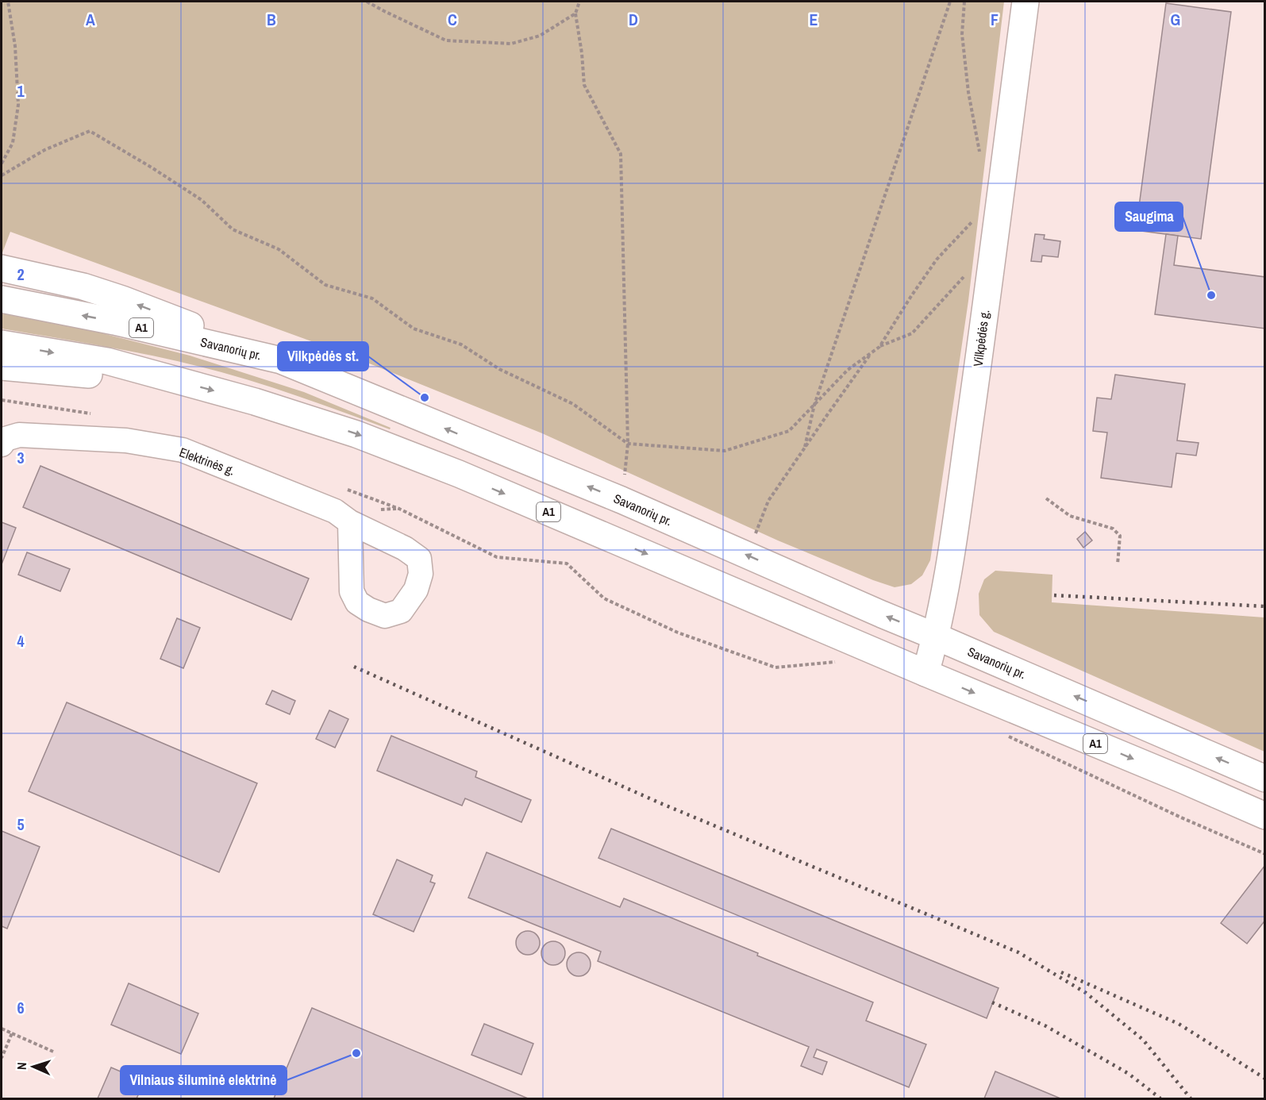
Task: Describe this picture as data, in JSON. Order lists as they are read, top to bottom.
{
  "streets": {
    "main road": ["A1", "Vilkpėdės g.", "Savanorių pr."],
    "street": ["Elektrinės g."]
  },
  "crossings": [
    ["A1", "Vilkpėdės g."],
    ["Vilkpėdės g.", "Savanorių pr."]
  ],
  "places": ["Saugima", "Vilkpėdės st.", "Vilniaus šiluminė elektrinė"],
  "north": "left",
  "grid": {
    "columns": [
      "A",
      "B",
      "C",
      "D",
      "E",
      "F",
      "G"
    ],
    "rows": [
      "1",
      "2",
      "3",
      "4",
      "5",
      "6"
    ]
  }
}
